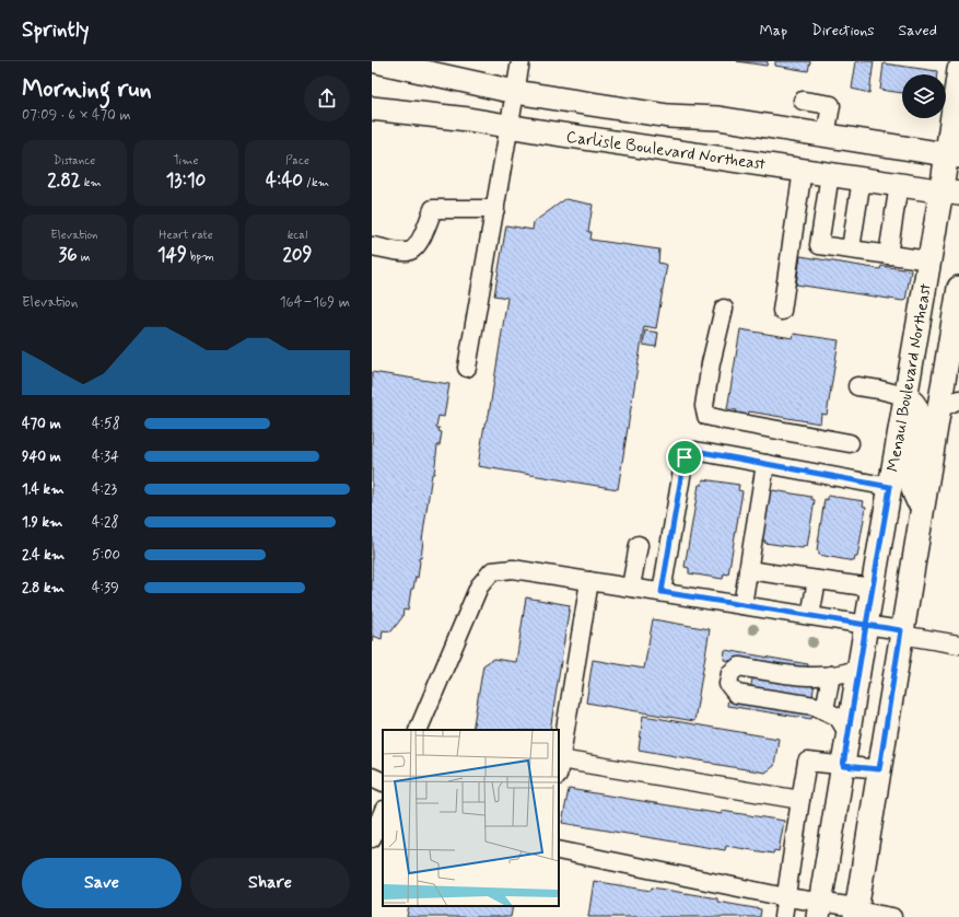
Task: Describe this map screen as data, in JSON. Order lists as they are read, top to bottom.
{
  "streets": {
    "main road": ["Carlisle Boulevard Northeast", "Menaul Boulevard Northeast"]
  },
  "crossings": [
    ["Carlisle Boulevard Northeast", "Menaul Boulevard Northeast"]
  ],
  "page": {
    "header": "Sprintly",
    "nav": ["Map", "Directions", "Saved"],
    "heading": ["Morning run", "07:09 · 6 × 470 m"],
    "stats": [
      ["Distance", "2.82 km"],
      ["Time", "13:10"],
      ["Pace", "4:40 /km"],
      ["Elevation", "36 m"],
      ["Heart rate", "149 bpm"],
      ["kcal", "209"]
    ],
    "chart": ["Elevation", "164–169 m"],
    "list": [
      {
        "name": "470 m",
        "note": "4:58"
      },
      {
        "name": "940 m",
        "note": "4:34"
      },
      {
        "name": "1.4 km",
        "note": "4:23"
      },
      {
        "name": "1.9 km",
        "note": "4:28"
      },
      {
        "name": "2.4 km",
        "note": "5:00"
      },
      {
        "name": "2.8 km",
        "note": "4:39"
      }
    ],
    "buttons": ["Save", "Share"]
  }
}
